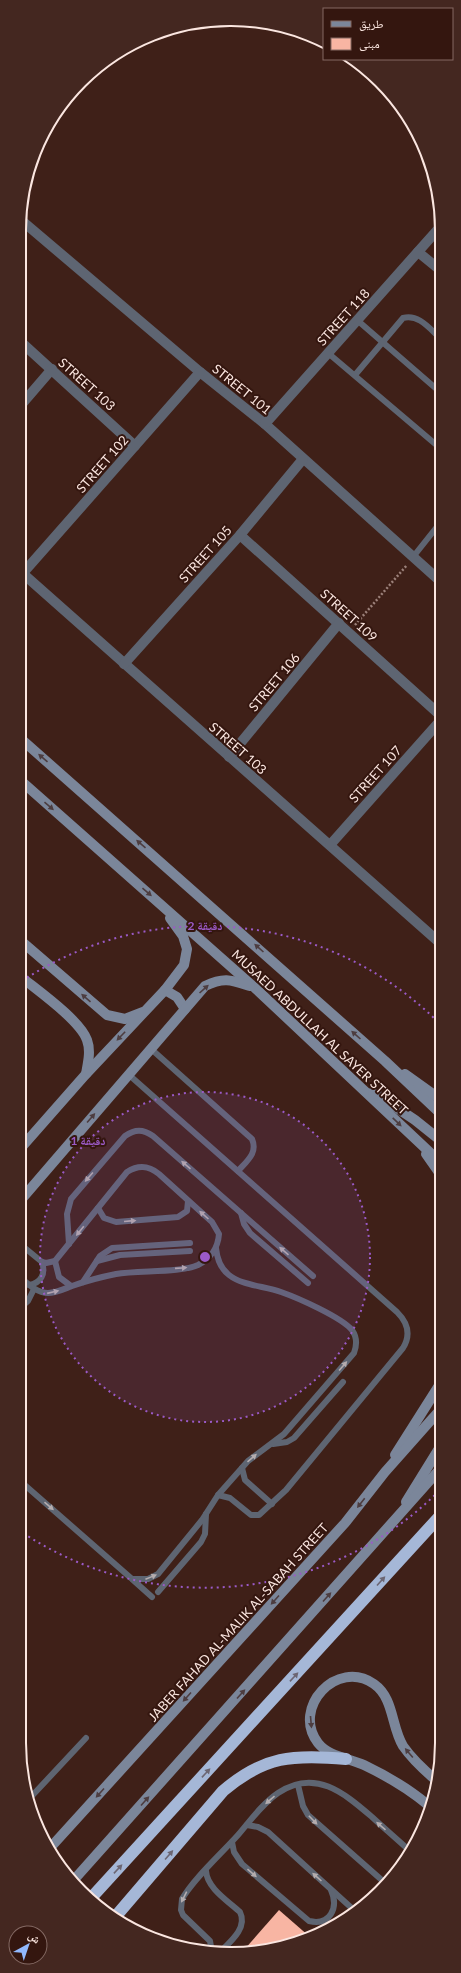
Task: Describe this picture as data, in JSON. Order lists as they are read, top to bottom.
{
  "streets": {
    "street": [
      "STREET 118",
      "STREET 103",
      "STREET 101",
      "STREET 102",
      "STREET 105",
      "STREET 109",
      "STREET 106",
      "STREET 107",
      "MUSAED ABDULLAH AL SAYER STREET",
      "JABER FAHAD AL-MALIK AL-SABAH STREET"
    ]
  },
  "crossings": [
    ["STREET 118", "STREET 101"],
    ["STREET 103", "STREET 102"],
    ["STREET 103", "STREET 105"],
    ["STREET 103", "STREET 106"],
    ["STREET 103", "STREET 107"],
    ["STREET 101", "STREET 102"],
    ["STREET 101", "STREET 105"],
    ["STREET 105", "STREET 109"],
    ["STREET 109", "STREET 106"]
  ],
  "legend": ["طريق", "مبنى"],
  "north": "top right",
  "rings": ["2 دقيقة", "1 دقيقة"]
}
